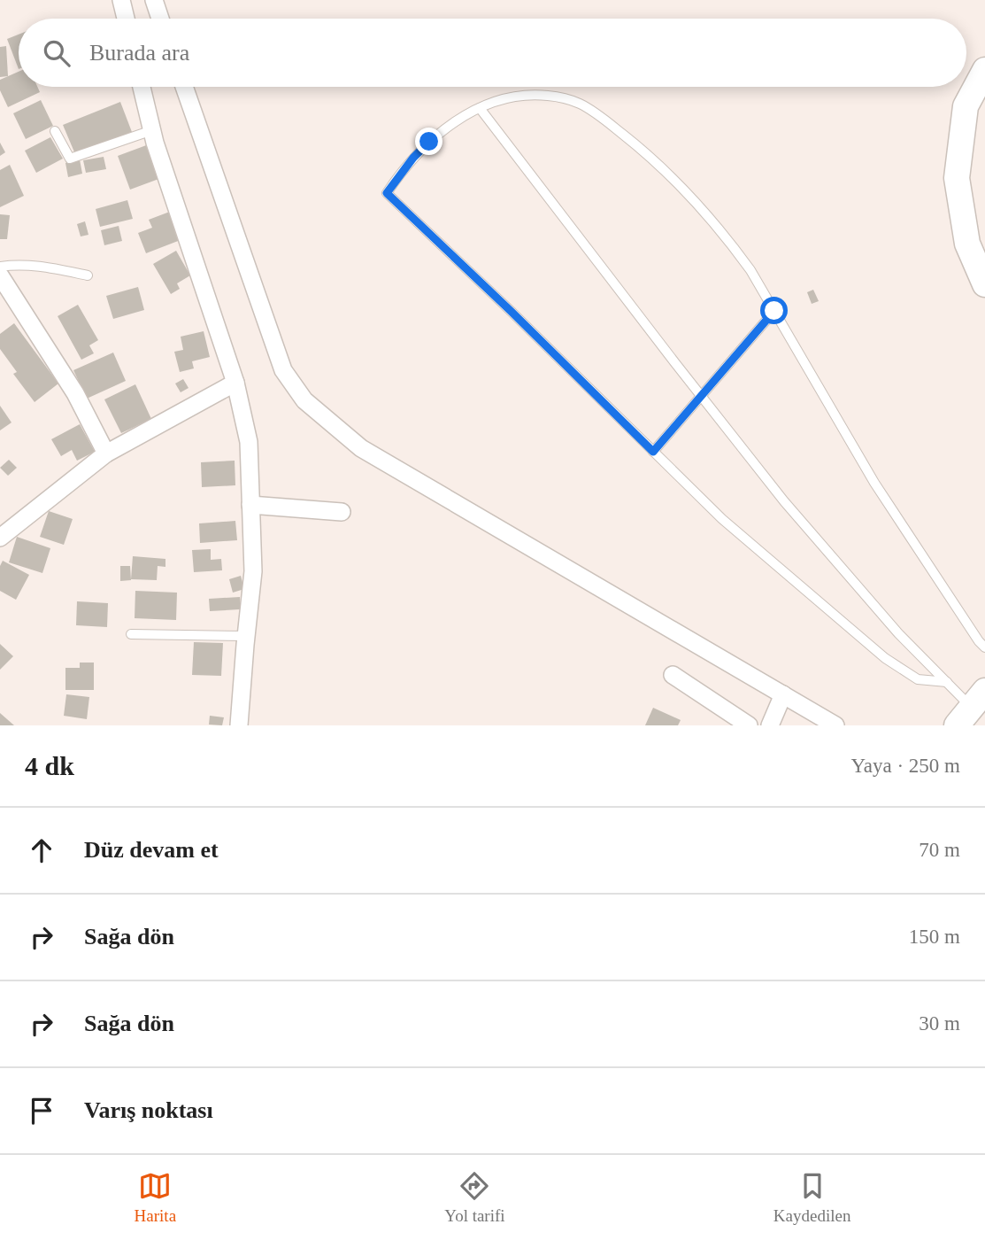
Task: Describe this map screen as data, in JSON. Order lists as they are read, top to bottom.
{
  "page": {
    "search": "Burada ara",
    "heading": ["4 dk", "Yaya · 250 m"],
    "list": [
      ["Düz devam et", "70 m"],
      ["Sağa dön", "150 m"],
      ["Sağa dön", "30 m"],
      "Varış noktası"
    ],
    "nav": ["Harita", "Yol tarifi", "Kaydedilen"]
  }
}
